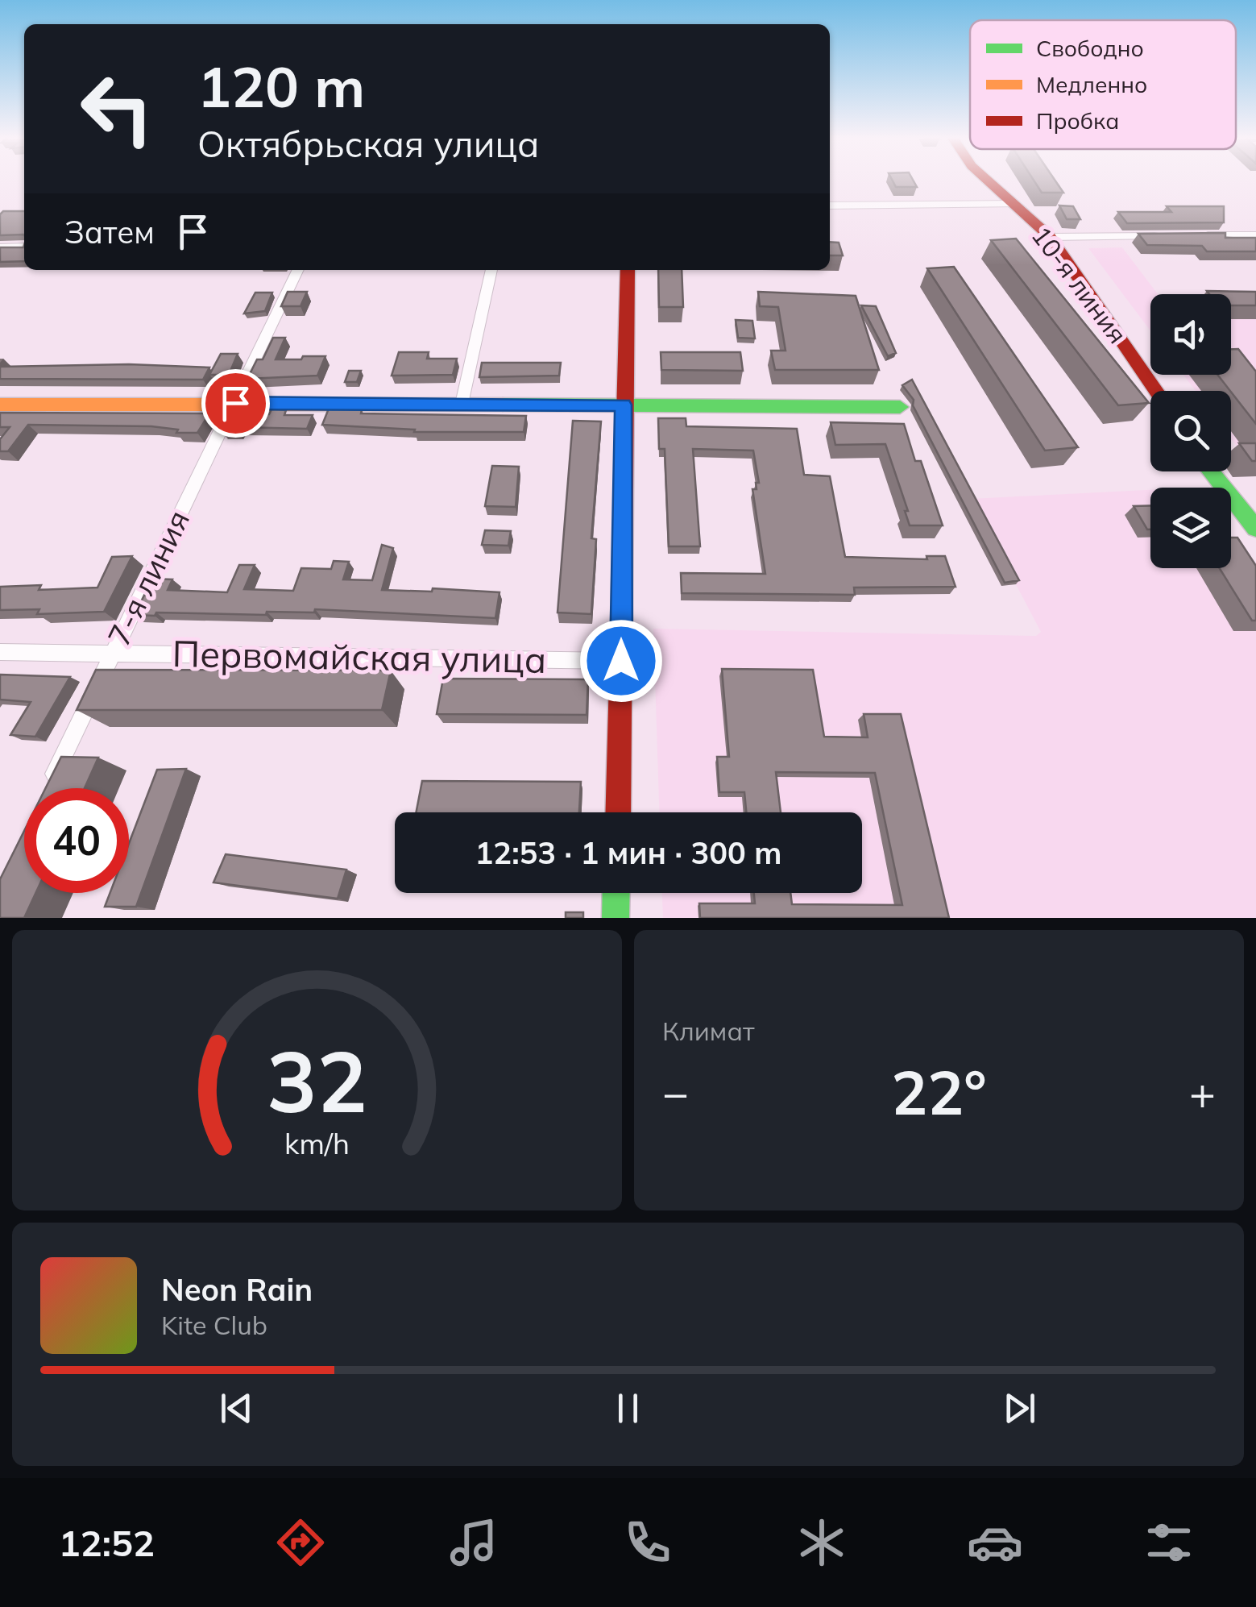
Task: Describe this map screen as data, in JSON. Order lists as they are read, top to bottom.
{
  "streets": {
    "street": ["10-я линия", "7-я линия", "Первомайская улица"]
  },
  "crossings": [
    ["7-я линия", "Первомайская улица"]
  ],
  "legend": ["Свободно", "Медленно", "Пробка"],
  "page": {
    "turn": ["120 m", "Октябрьская улица"],
    "then": "Затем",
    "limit": "40",
    "trip": "12:53 · 1 мин · 300 m",
    "tile": "Климат",
    "heat": ["−", "22°", "+"],
    "song": ["Neon Rain", "Kite Club"],
    "tabs": "12:52",
    "gauge": ["32", "km/h"]
  }
}
